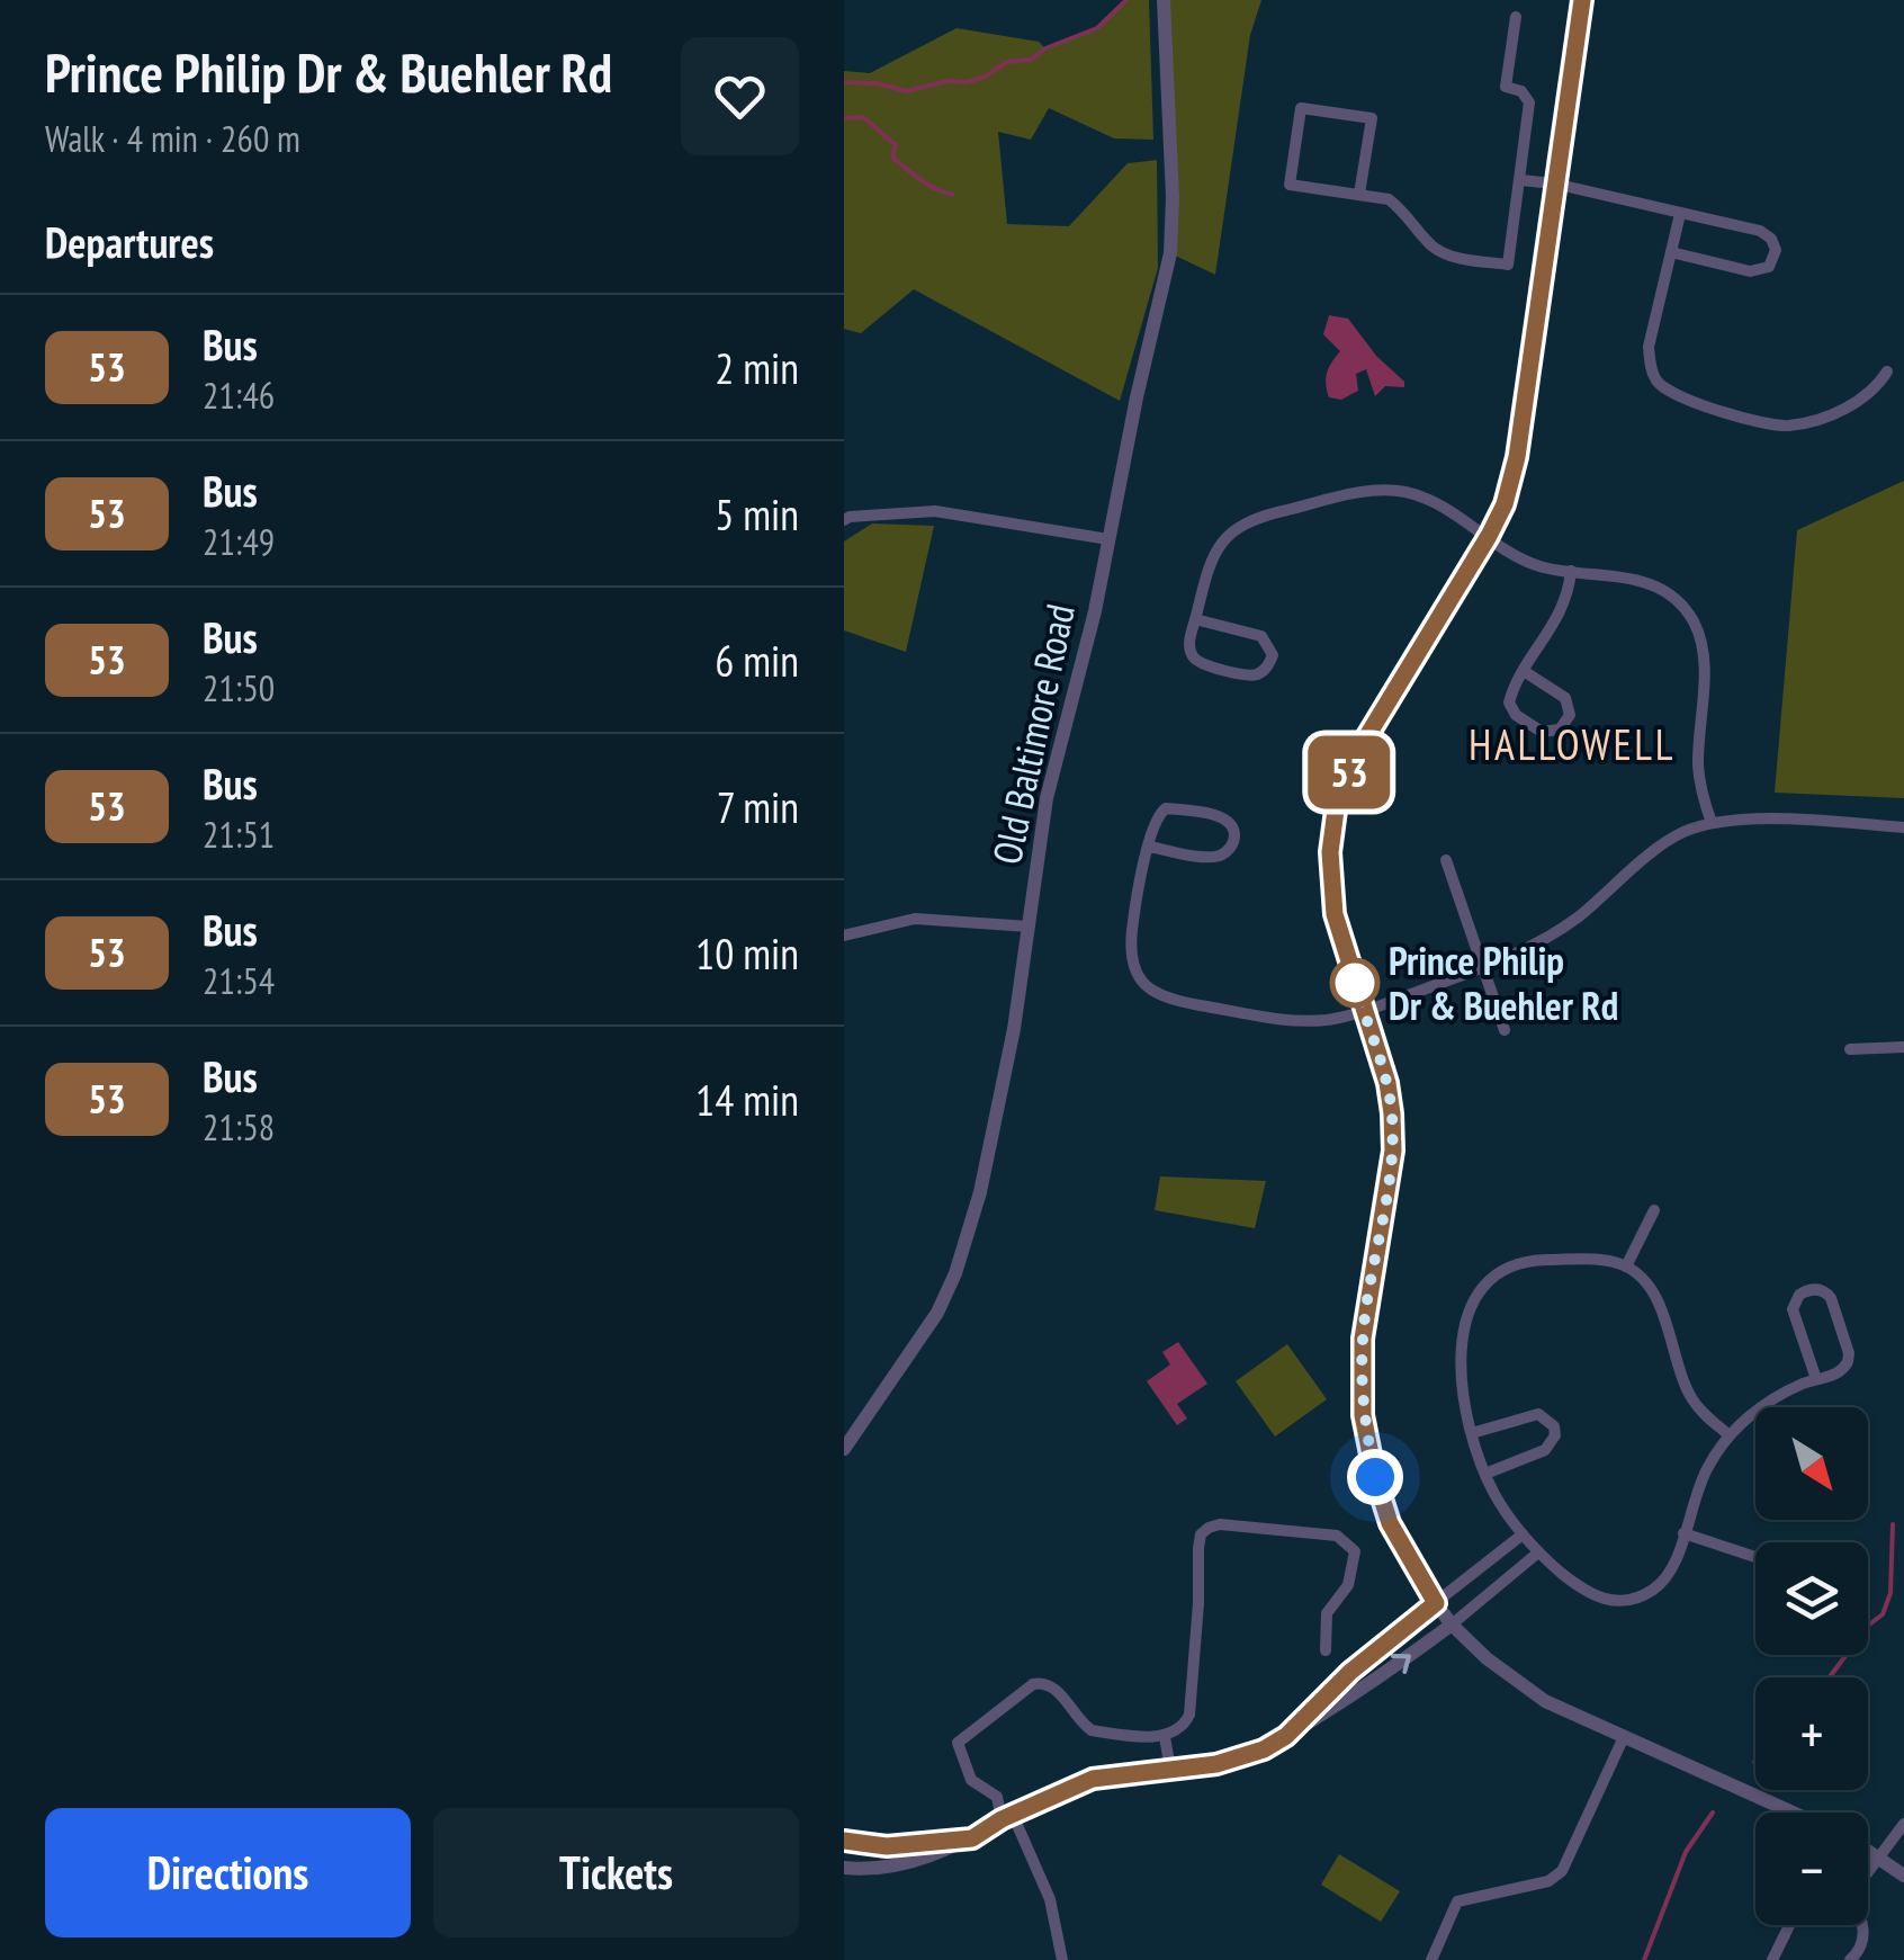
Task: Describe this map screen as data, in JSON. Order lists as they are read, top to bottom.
{
  "streets": {
    "street": ["Old Baltimore Road"]
  },
  "districts": ["HALLOWELL"],
  "places": ["Prince Philip Dr & Buehler Rd"],
  "lines": ["bus line 53"],
  "north": "bottom right",
  "page": {
    "heading": [
      ["Prince Philip Dr & Buehler Rd", "Walk · 4 min · 260 m"],
      "Departures"
    ],
    "on_map": "53",
    "list": [
      {
        "mark": "53",
        "name": "Bus",
        "note": "21:46",
        "value": "2 min"
      },
      {
        "mark": "53",
        "name": "Bus",
        "note": "21:49",
        "value": "5 min"
      },
      {
        "mark": "53",
        "name": "Bus",
        "note": "21:50",
        "value": "6 min"
      },
      {
        "mark": "53",
        "name": "Bus",
        "note": "21:51",
        "value": "7 min"
      },
      {
        "mark": "53",
        "name": "Bus",
        "note": "21:54",
        "value": "10 min"
      },
      {
        "mark": "53",
        "name": "Bus",
        "note": "21:58",
        "value": "14 min"
      }
    ],
    "map_buttons": ["+", "−"],
    "buttons": ["Directions", "Tickets"]
  }
}
